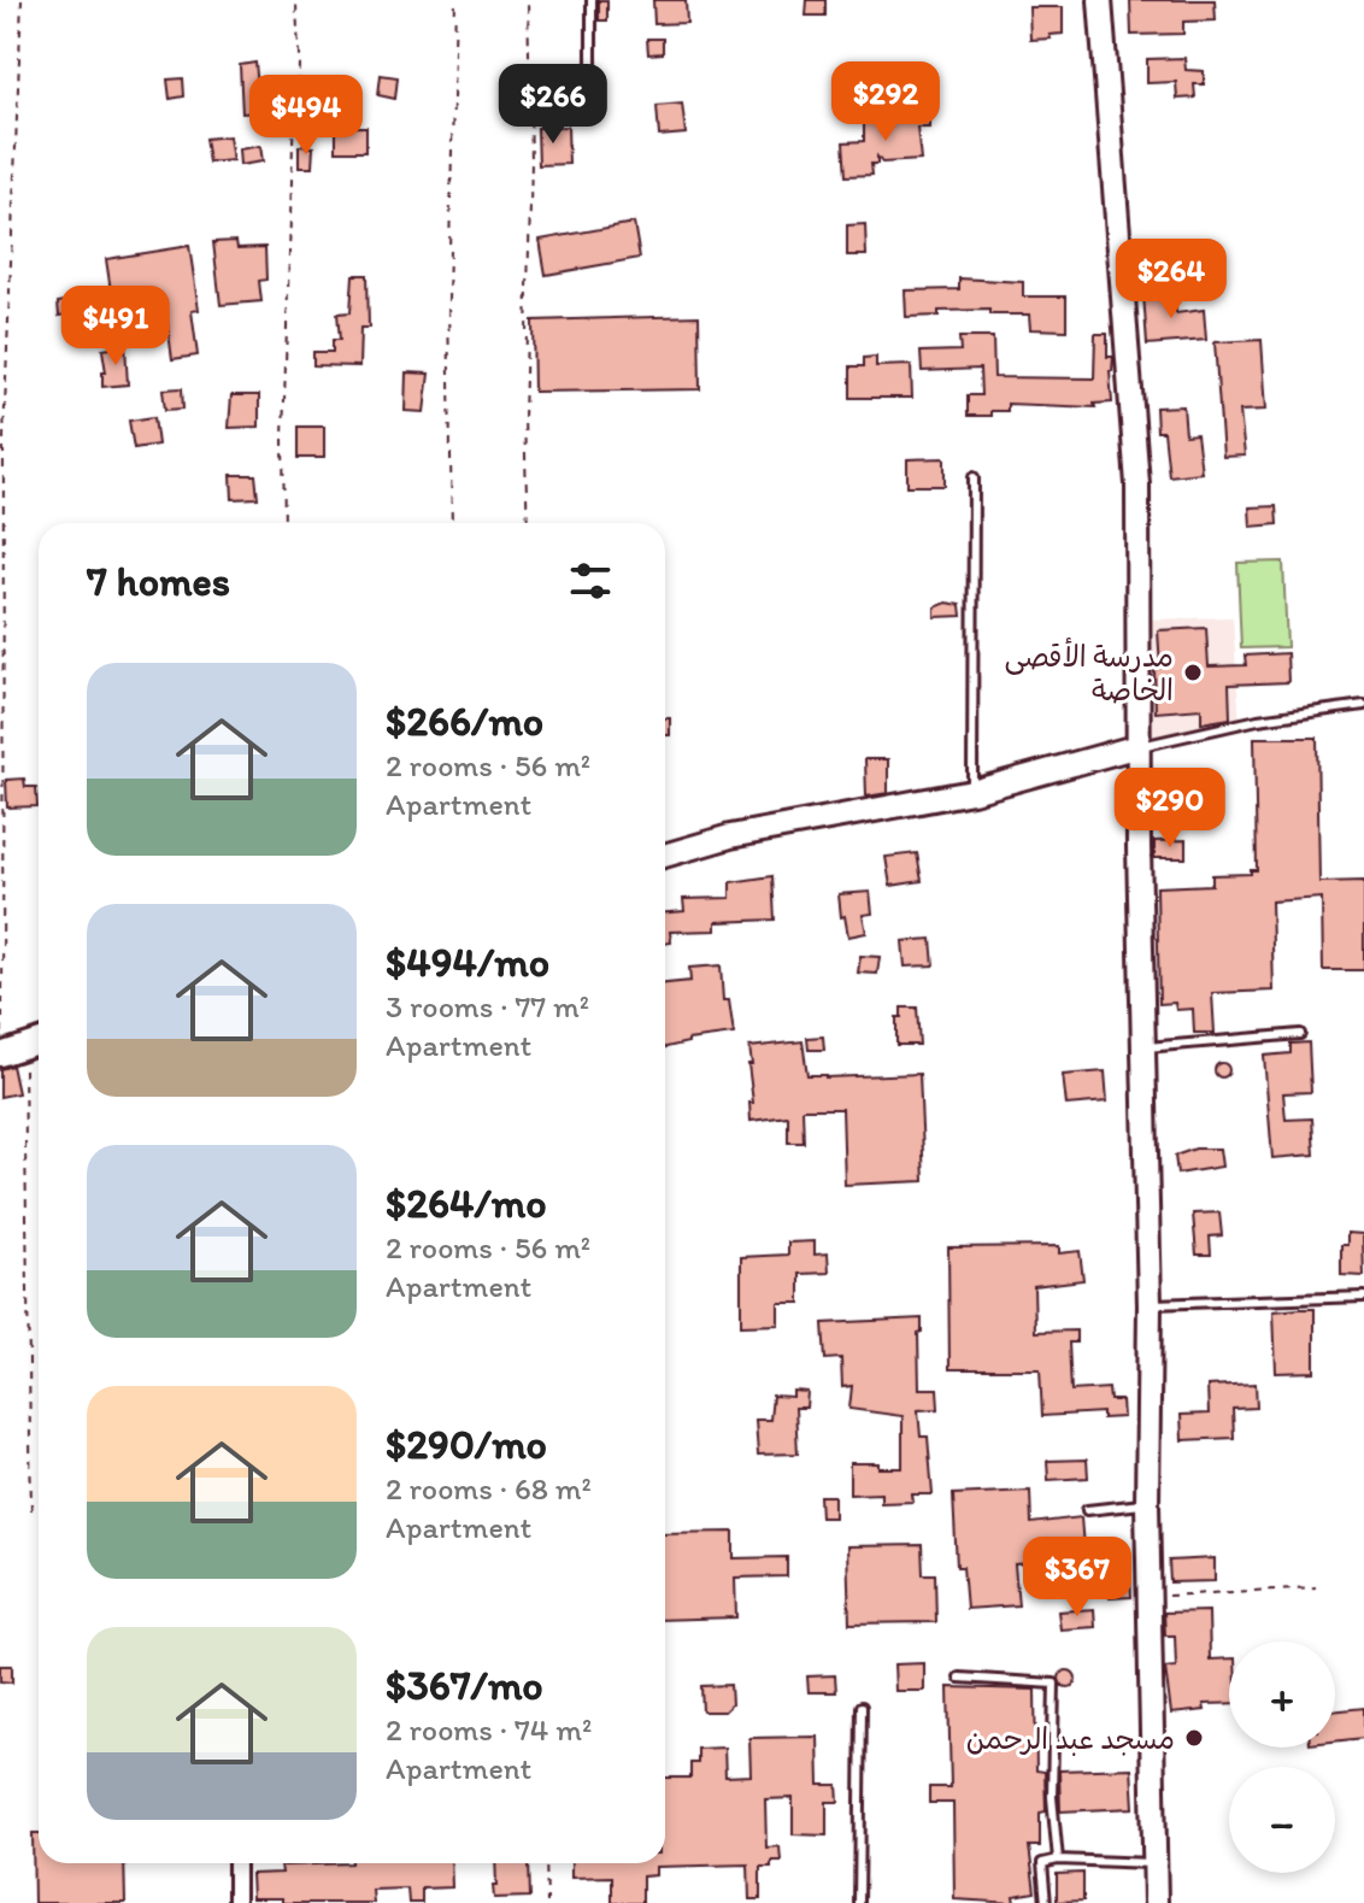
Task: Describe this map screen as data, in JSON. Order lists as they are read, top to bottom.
{
  "places": ["مدرسة الأقصى الخاصة", "مسجد عبد الرحمن"],
  "page": {
    "price": [
      "$292",
      "$266",
      "$494",
      "$264",
      "$491",
      "$290",
      "$367"
    ],
    "heading": "7 homes",
    "list": [
      {
        "name": "$266/mo",
        "note": "2 rooms · 56 m² · Apartment"
      },
      {
        "name": "$494/mo",
        "note": "3 rooms · 77 m² · Apartment"
      },
      {
        "name": "$264/mo",
        "note": "2 rooms · 56 m² · Apartment"
      },
      {
        "name": "$290/mo",
        "note": "2 rooms · 68 m² · Apartment"
      },
      {
        "name": "$367/mo",
        "note": "2 rooms · 74 m² · Apartment"
      }
    ],
    "map_buttons": ["+", "−"]
  }
}
